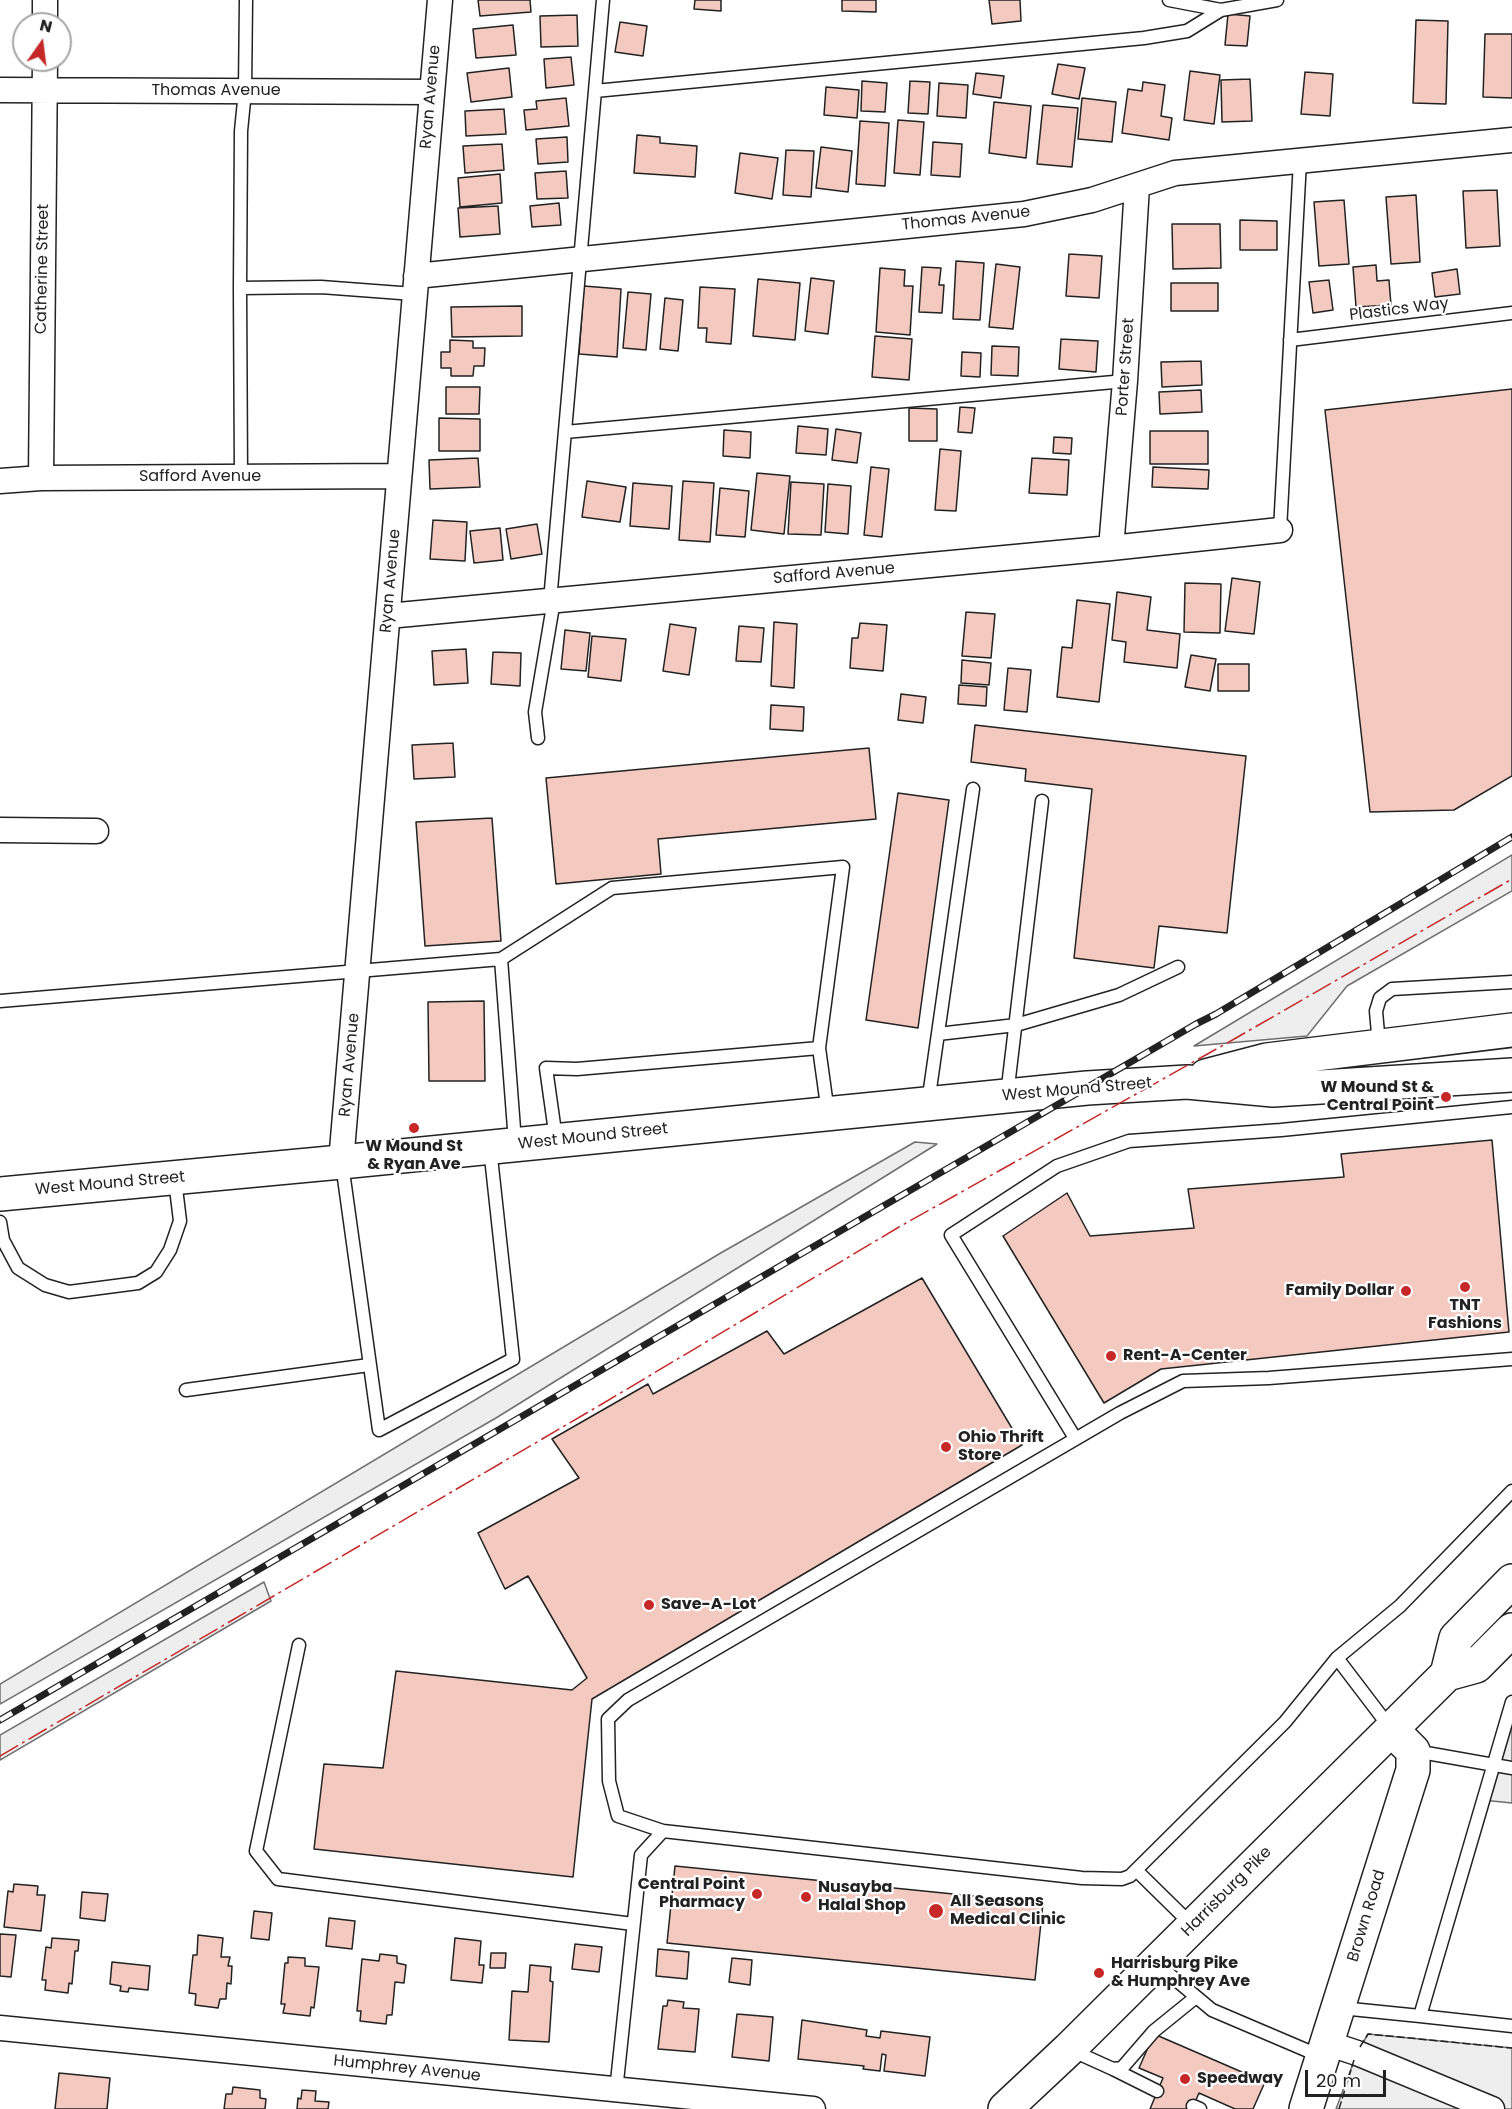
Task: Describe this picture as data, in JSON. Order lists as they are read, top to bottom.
{
  "streets": {
    "main road": ["West Mound Street", "Harrisburg Pike", "Brown Road"],
    "street": [
      "Thomas Avenue",
      "Ryan Avenue",
      "Catherine Street",
      "Porter Street",
      "Safford Avenue",
      "Humphrey Avenue"
    ],
    "lane": ["Plastics Way"]
  },
  "crossings": [
    ["Thomas Avenue", "Ryan Avenue"],
    ["Thomas Avenue", "Catherine Street"],
    ["Thomas Avenue", "Porter Street"],
    ["Ryan Avenue", "Safford Avenue"],
    ["Ryan Avenue", "West Mound Street"],
    ["Catherine Street", "Safford Avenue"],
    ["Porter Street", "Safford Avenue"],
    ["Harrisburg Pike", "Brown Road"]
  ],
  "places": [
    "W Mound St & Central Point",
    "W Mound St & Ryan Ave",
    "TNT Fashions",
    "Family Dollar",
    "Rent-A-Center",
    "Ohio Thrift Store",
    "Save-A-Lot",
    "Central Point Pharmacy",
    "Nusayba Halal Shop",
    "All Seasons Medical Clinic",
    "Harrisburg Pike & Humphrey Ave",
    "Speedway"
  ],
  "scale_bar": "20 m",
  "north": "top"
}
